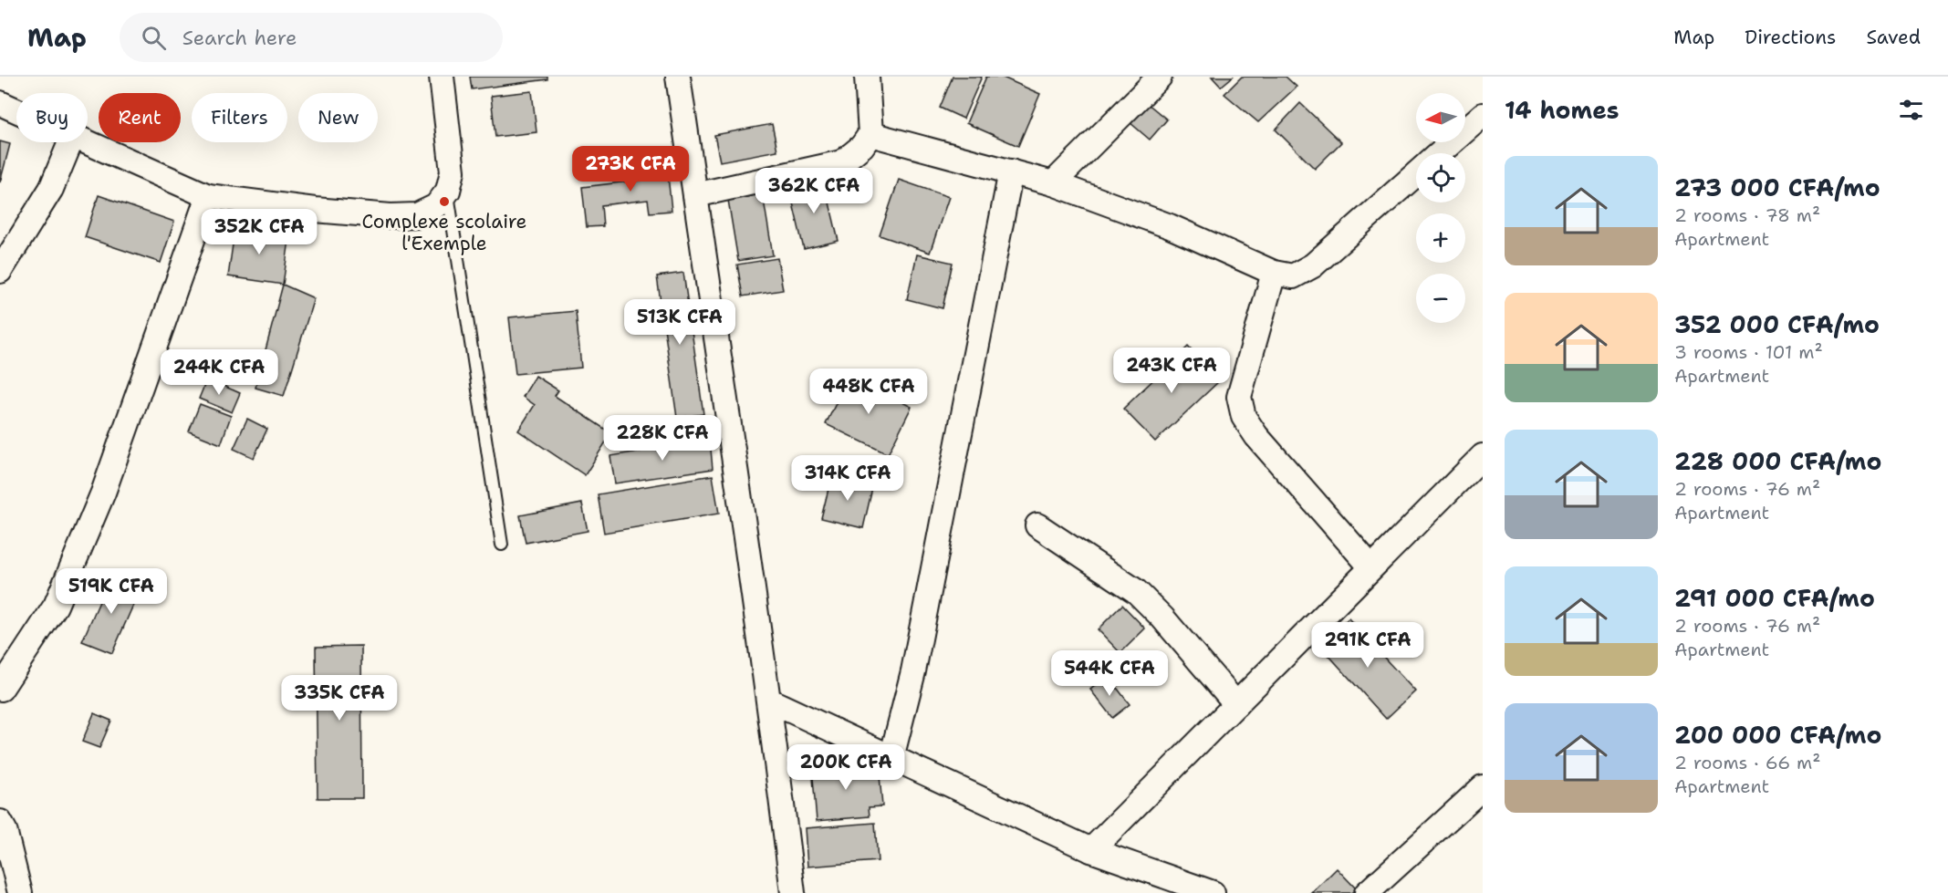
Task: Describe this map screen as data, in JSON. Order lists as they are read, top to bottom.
{
  "places": ["Complexe scolaire l'Exemple"],
  "north": "left",
  "page": {
    "header": "Map",
    "search": "Search here",
    "nav": ["Map", "Directions", "Saved"],
    "heading": "14 homes",
    "map_buttons": ["+", "−"],
    "chip": [
      "Buy",
      "Rent",
      "Filters",
      "New"
    ],
    "list": [
      {
        "name": "273 000 CFA/mo",
        "note": "2 rooms · 78 m² · Apartment"
      },
      {
        "name": "352 000 CFA/mo",
        "note": "3 rooms · 101 m² · Apartment"
      },
      {
        "name": "228 000 CFA/mo",
        "note": "2 rooms · 76 m² · Apartment"
      },
      {
        "name": "291 000 CFA/mo",
        "note": "2 rooms · 76 m² · Apartment"
      },
      {
        "name": "200 000 CFA/mo",
        "note": "2 rooms · 66 m² · Apartment"
      }
    ],
    "price": [
      "273K CFA",
      "362K CFA",
      "352K CFA",
      "513K CFA",
      "243K CFA",
      "244K CFA",
      "448K CFA",
      "228K CFA",
      "314K CFA",
      "519K CFA",
      "291K CFA",
      "544K CFA",
      "335K CFA",
      "200K CFA"
    ]
  }
}
